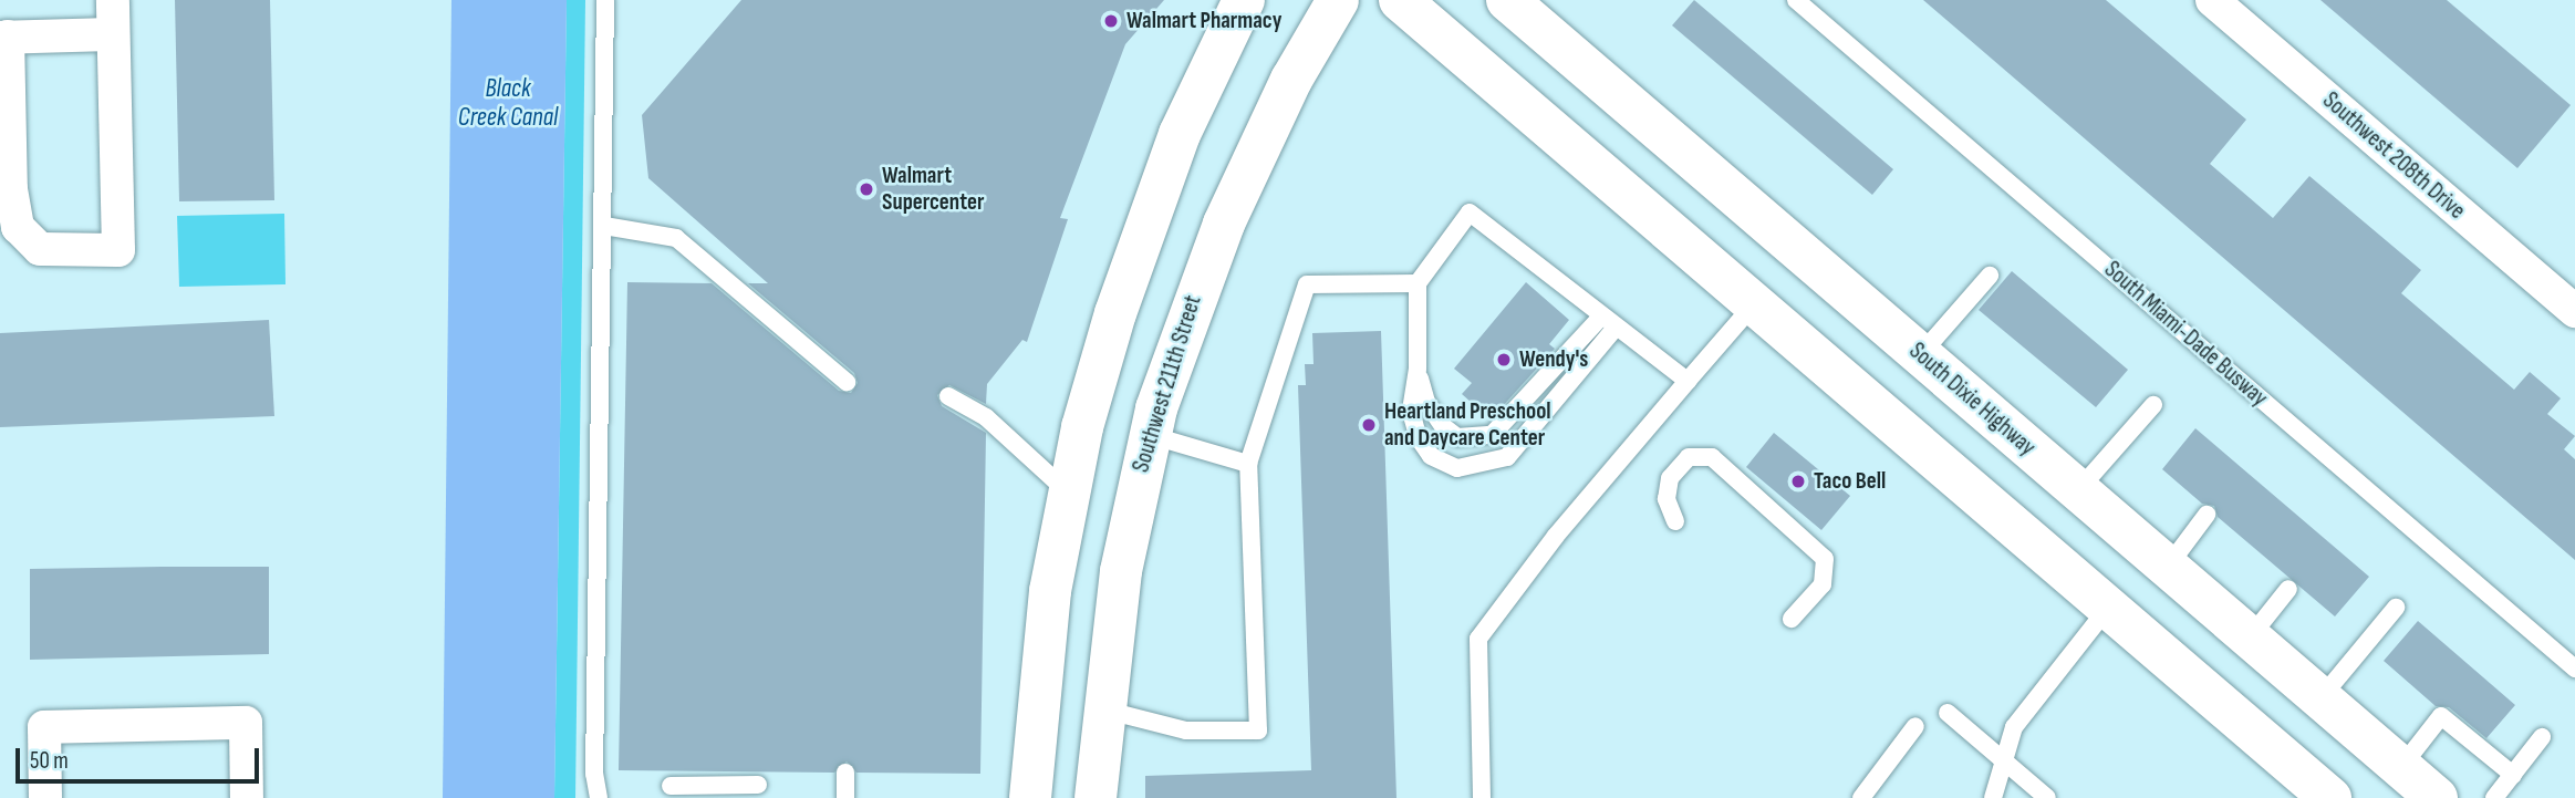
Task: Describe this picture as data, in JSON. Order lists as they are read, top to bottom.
{
  "streets": {
    "main road": ["Southwest 211th Street", "South Dixie Highway"],
    "street": ["Southwest 208th Drive"],
    "lane": ["South Miami-Dade Busway"]
  },
  "water": ["Black Creek Canal"],
  "places": [
    "Walmart Pharmacy",
    "Walmart Supercenter",
    "Wendy's",
    "Heartland Preschool and Daycare Center",
    "Taco Bell"
  ],
  "scale_bar": "50 m"
}
